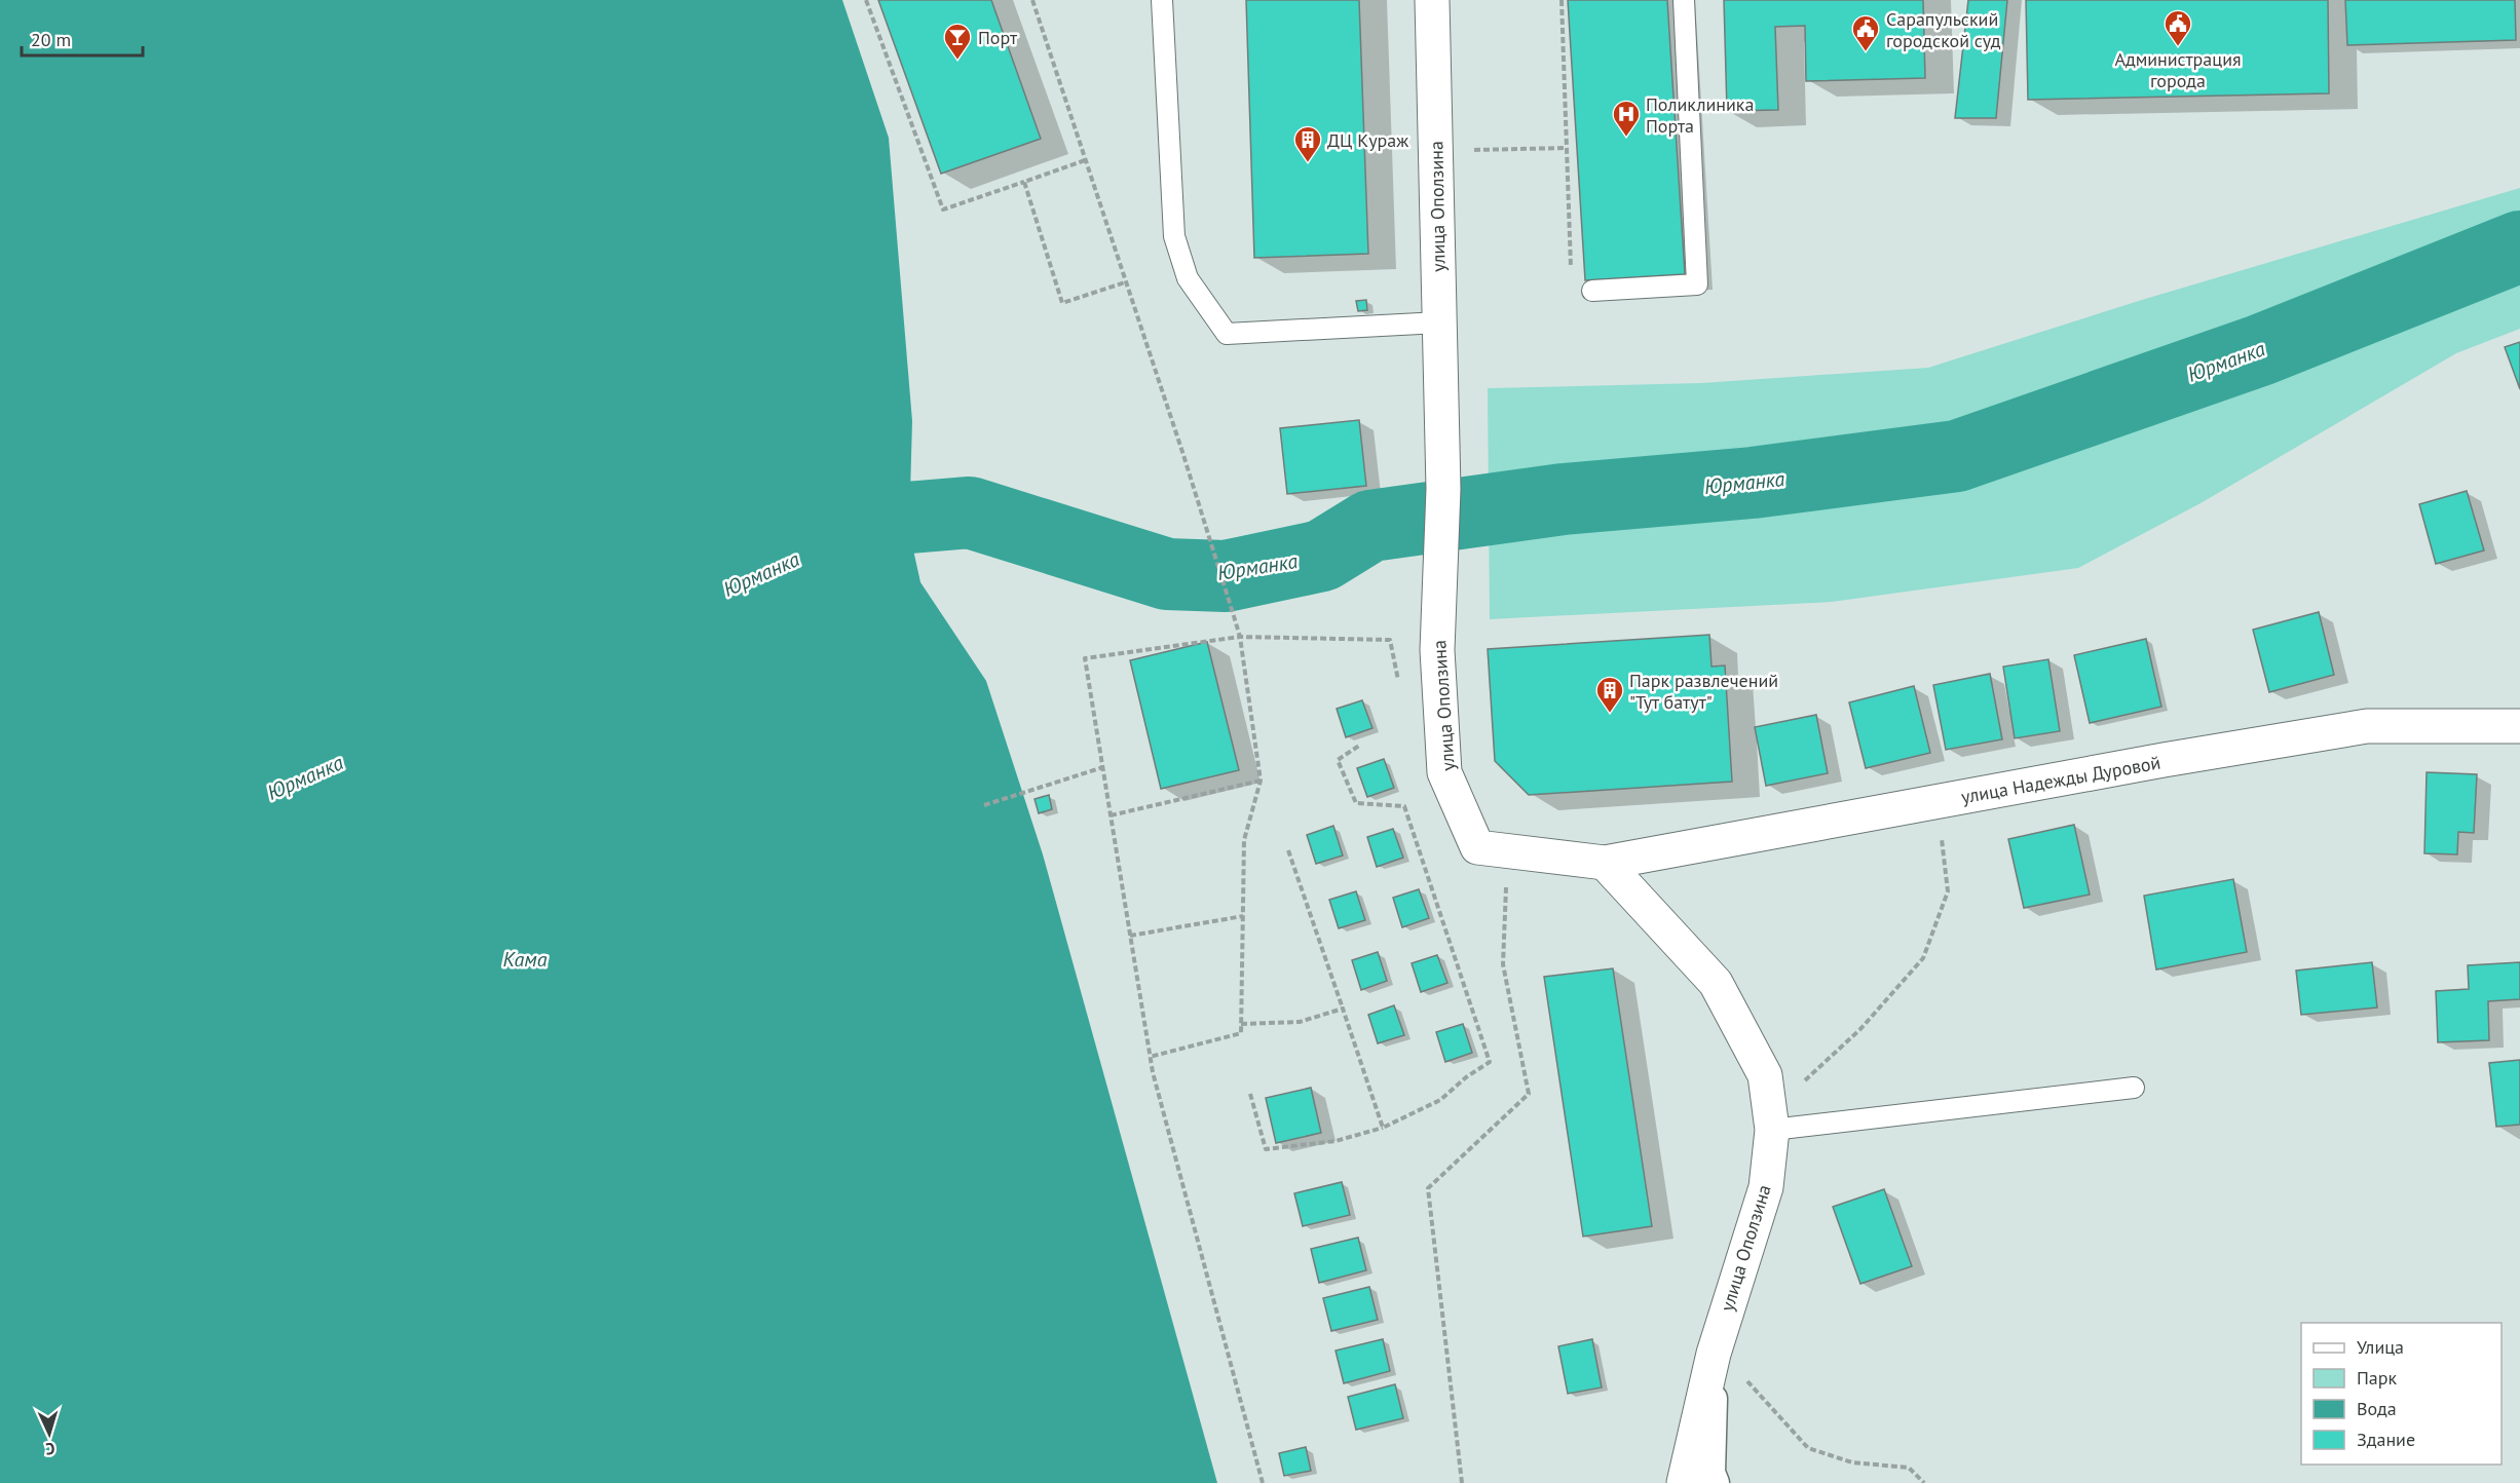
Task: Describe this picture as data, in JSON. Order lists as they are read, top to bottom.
{
  "streets": {
    "street": ["улица Оползина", "улица Надежды Дуровой"]
  },
  "crossings": [
    ["улица Оползина", "улица Надежды Дуровой"]
  ],
  "water": ["Юрманка", "Кама"],
  "places": {
    "public building": ["Администрация города", "Сарапульский городской суд"],
    "bar": ["Порт"],
    "hospital": ["Поликлиника Порта"],
    "building": ["ДЦ Кураж", "Парк развлечений \"Тут батут\""]
  },
  "legend": [
    "Улица",
    "Парк",
    "Вода",
    "Здание"
  ],
  "scale_bar": "20 m",
  "north": "bottom"
}
